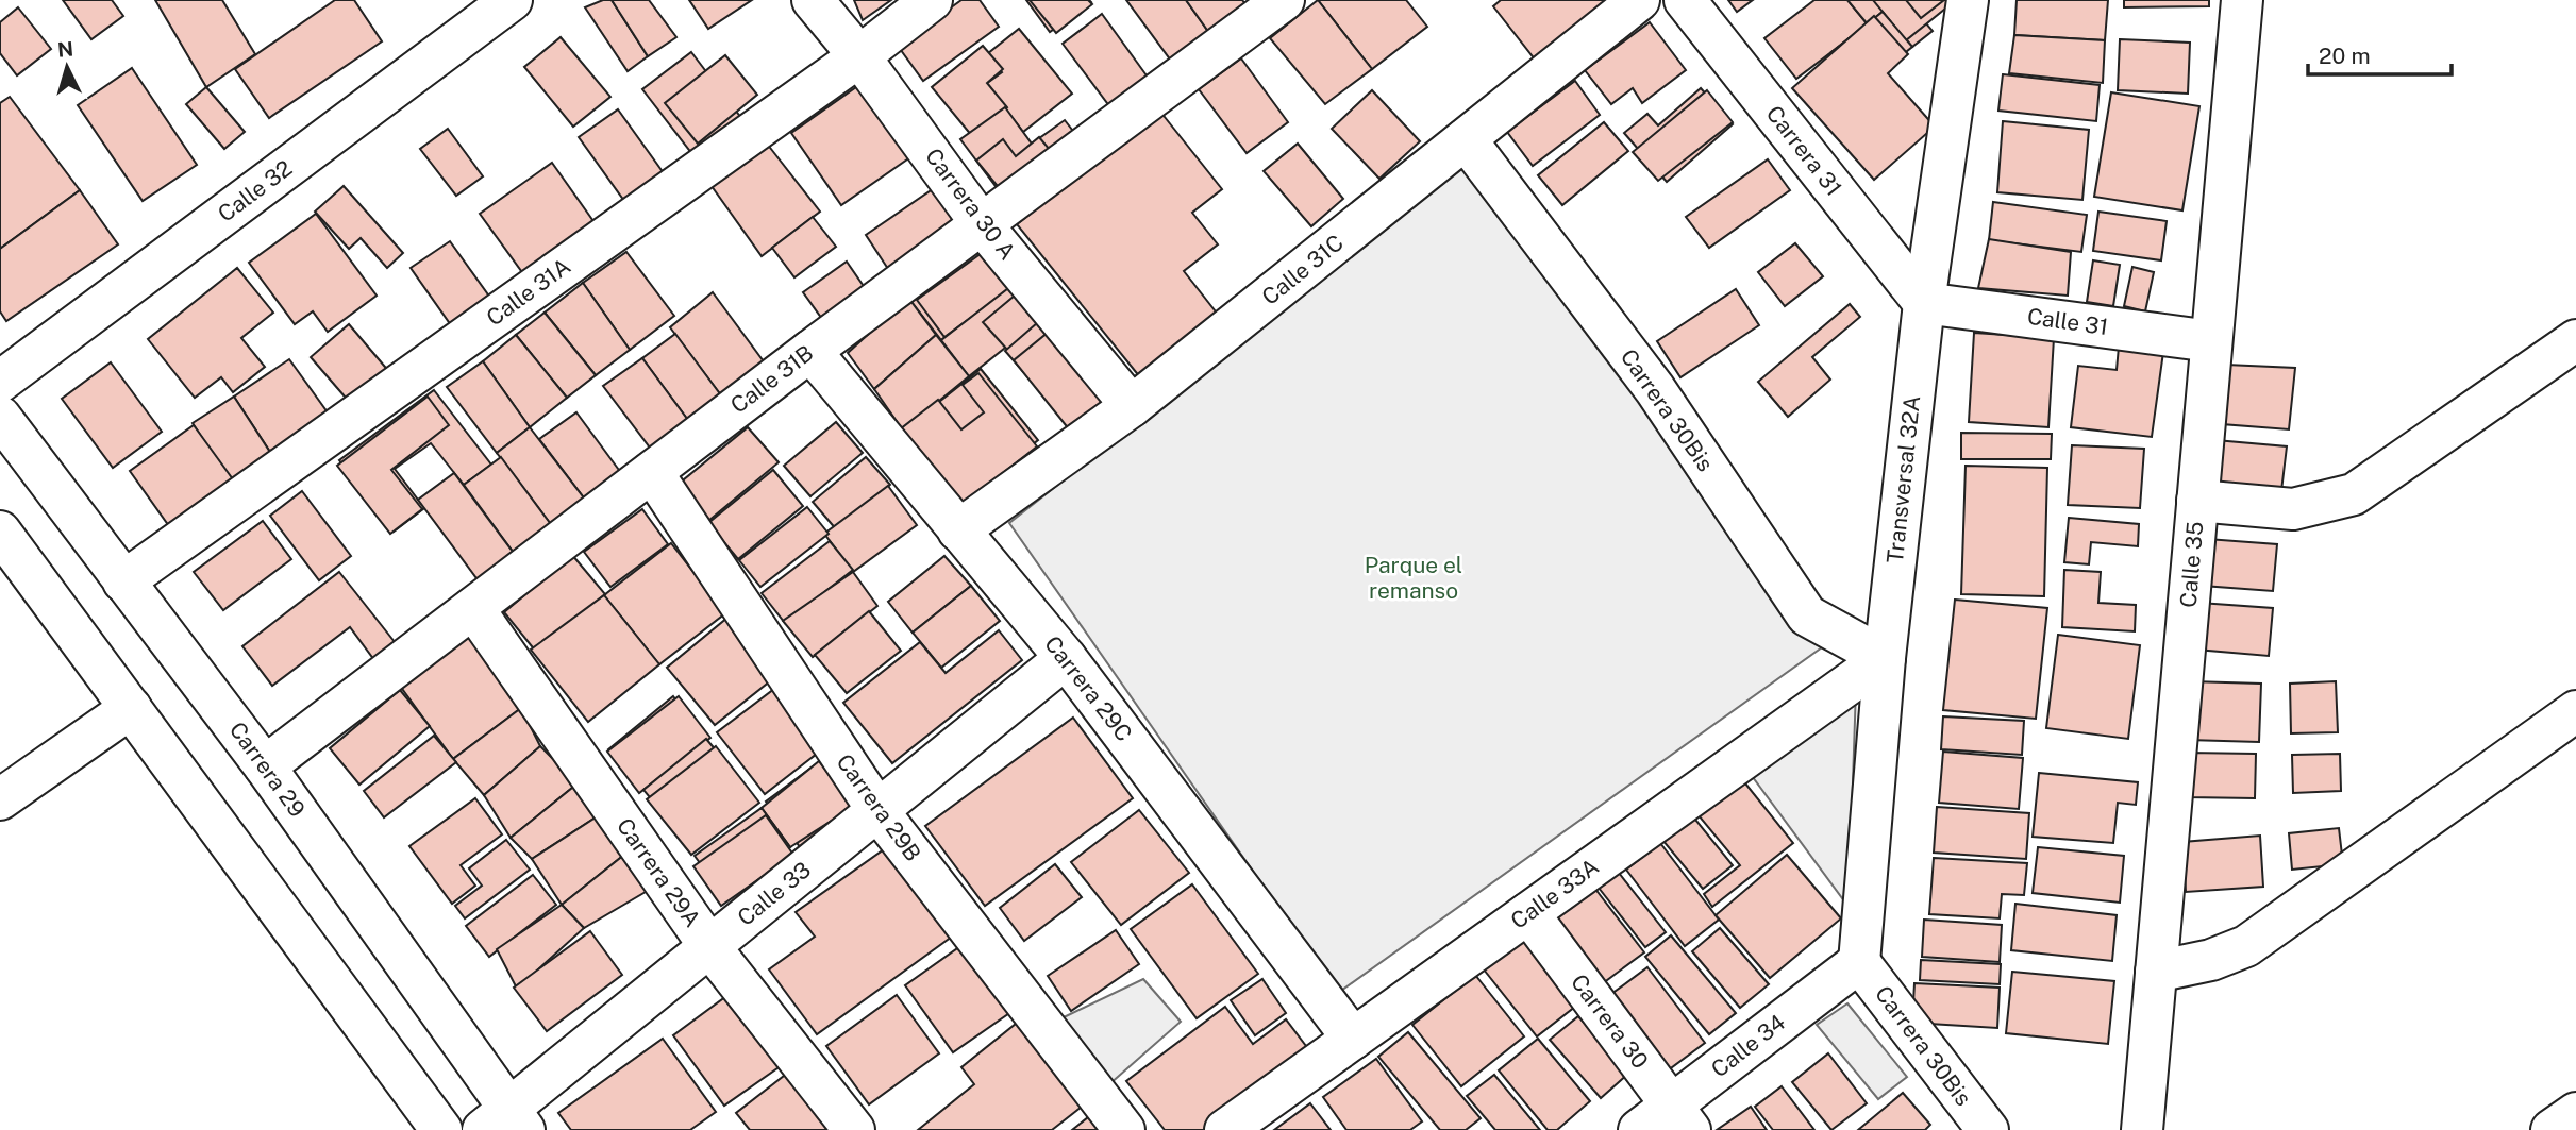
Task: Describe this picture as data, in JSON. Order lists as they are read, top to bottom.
{
  "streets": {
    "street": [
      "Carrera 31",
      "Calle 32",
      "Carrera 30 A",
      "Calle 31C",
      "Calle 31A",
      "Calle 31",
      "Calle 31B",
      "Carrera 30Bis",
      "Transversal 32A",
      "Calle 35",
      "Carrera 29C",
      "Carrera 29",
      "Carrera 29B",
      "Carrera 29A",
      "Calle 33",
      "Calle 33A",
      "Carrera 30",
      "Calle 34"
    ]
  },
  "crossings": [
    ["Carrera 31", "Calle 31"],
    ["Carrera 31", "Transversal 32A"],
    ["Carrera 30 A", "Calle 31C"],
    ["Carrera 30 A", "Calle 31A"],
    ["Carrera 30 A", "Calle 31B"],
    ["Calle 31C", "Carrera 30Bis"],
    ["Calle 31C", "Carrera 29C"],
    ["Calle 31A", "Carrera 29"],
    ["Calle 31", "Transversal 32A"],
    ["Calle 31", "Calle 35"],
    ["Calle 31B", "Carrera 29C"],
    ["Calle 31B", "Carrera 29"],
    ["Calle 31B", "Carrera 29B"],
    ["Calle 31B", "Carrera 29A"],
    ["Carrera 30Bis", "Transversal 32A"],
    ["Carrera 30Bis", "Calle 33A"],
    ["Carrera 30Bis", "Calle 34"],
    ["Transversal 32A", "Calle 33A"],
    ["Transversal 32A", "Calle 34"],
    ["Carrera 29C", "Calle 33"],
    ["Carrera 29C", "Calle 33A"],
    ["Carrera 29", "Calle 33"],
    ["Carrera 29B", "Calle 33"],
    ["Carrera 29A", "Calle 33"],
    ["Calle 33A", "Carrera 30"],
    ["Carrera 30", "Calle 34"]
  ],
  "parks": ["Parque el remanso"],
  "scale_bar": "20 m",
  "north": "top"
}
